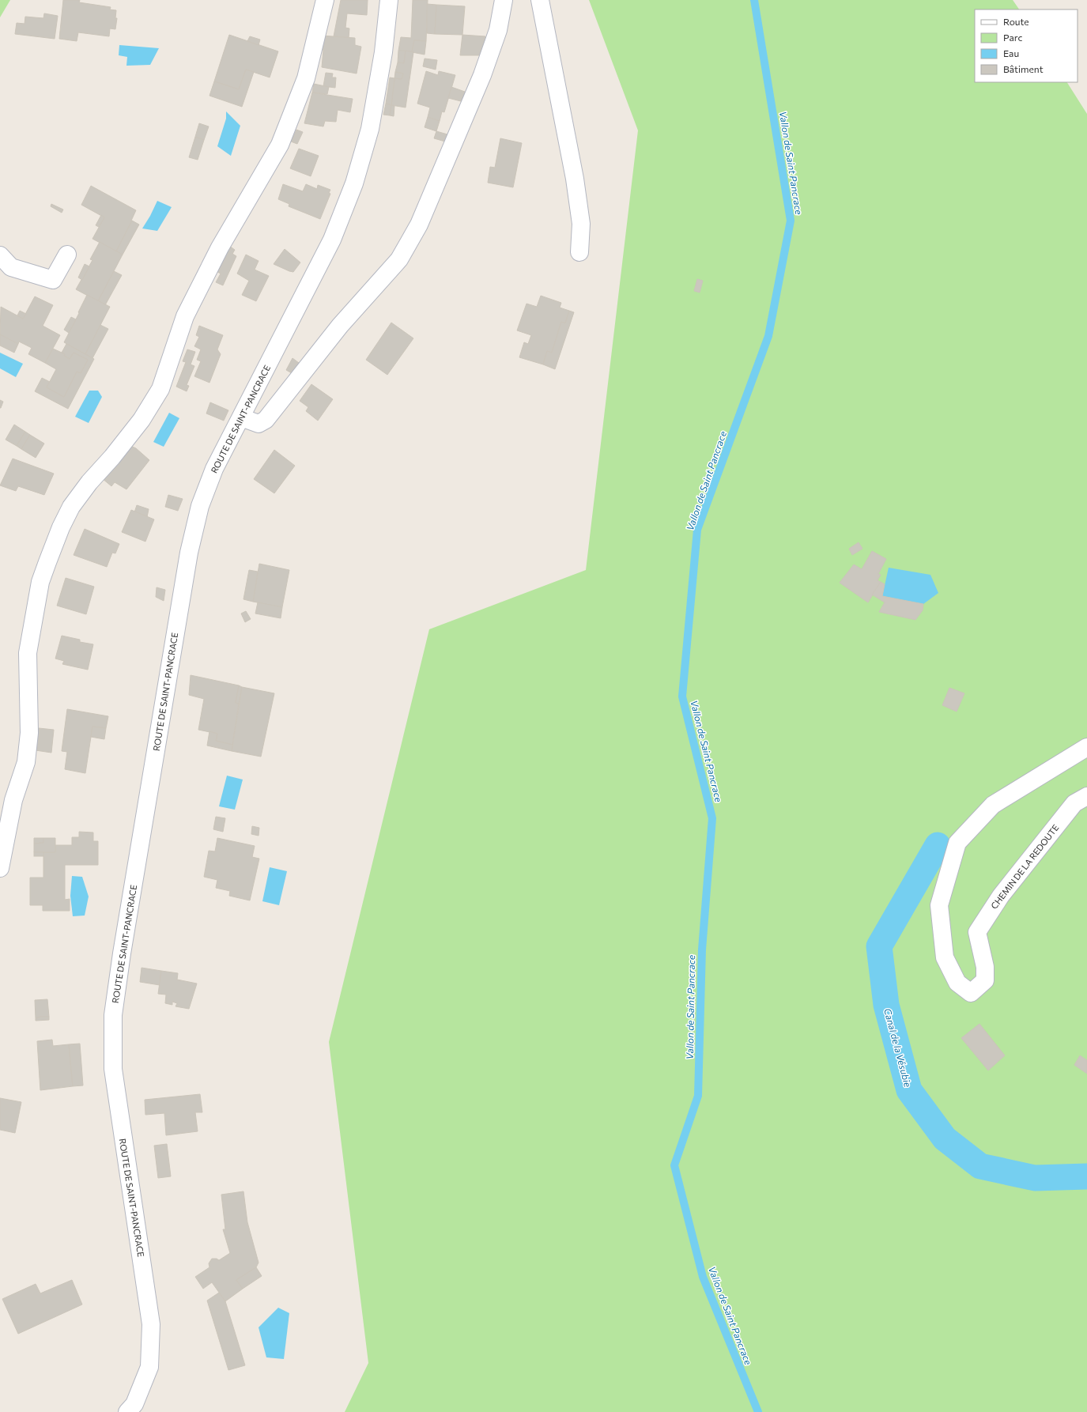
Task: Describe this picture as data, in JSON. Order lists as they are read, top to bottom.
{
  "streets": {
    "street": ["ROUTE DE SAINT-PANCRACE", "CHEMIN DE LA REDOUTE"]
  },
  "water": ["Vallon de Saint Pancrace", "Canal de la Vésubie"],
  "legend": [
    "Route",
    "Parc",
    "Eau",
    "Bâtiment"
  ]
}
